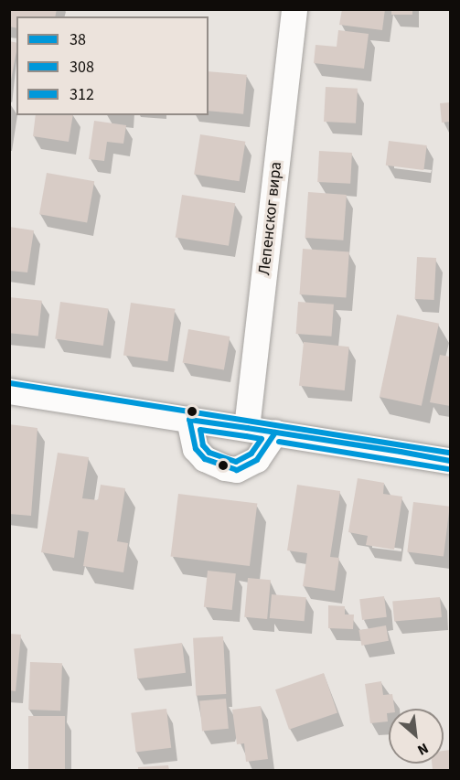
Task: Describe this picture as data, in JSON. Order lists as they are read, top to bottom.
{
  "streets": {
    "street": ["Лепенског вира"]
  },
  "lines": ["transit line 312", "transit line 38", "transit line 308"],
  "legend": ["38", "308", "312"],
  "north": "bottom right"
}
